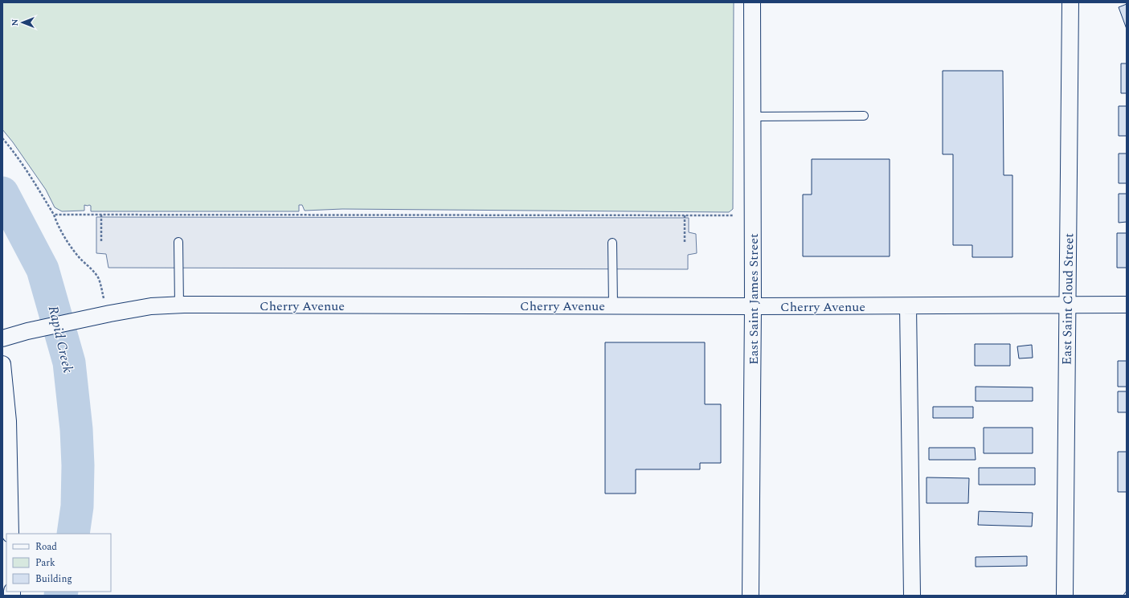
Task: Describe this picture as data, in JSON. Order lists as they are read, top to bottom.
{
  "streets": {
    "street": ["East Saint James Street", "East Saint Cloud Street", "Cherry Avenue"]
  },
  "crossings": [
    ["East Saint James Street", "Cherry Avenue"],
    ["East Saint Cloud Street", "Cherry Avenue"]
  ],
  "water": ["Rapid Creek"],
  "legend": ["Road", "Park", "Building"],
  "north": "left"
}
